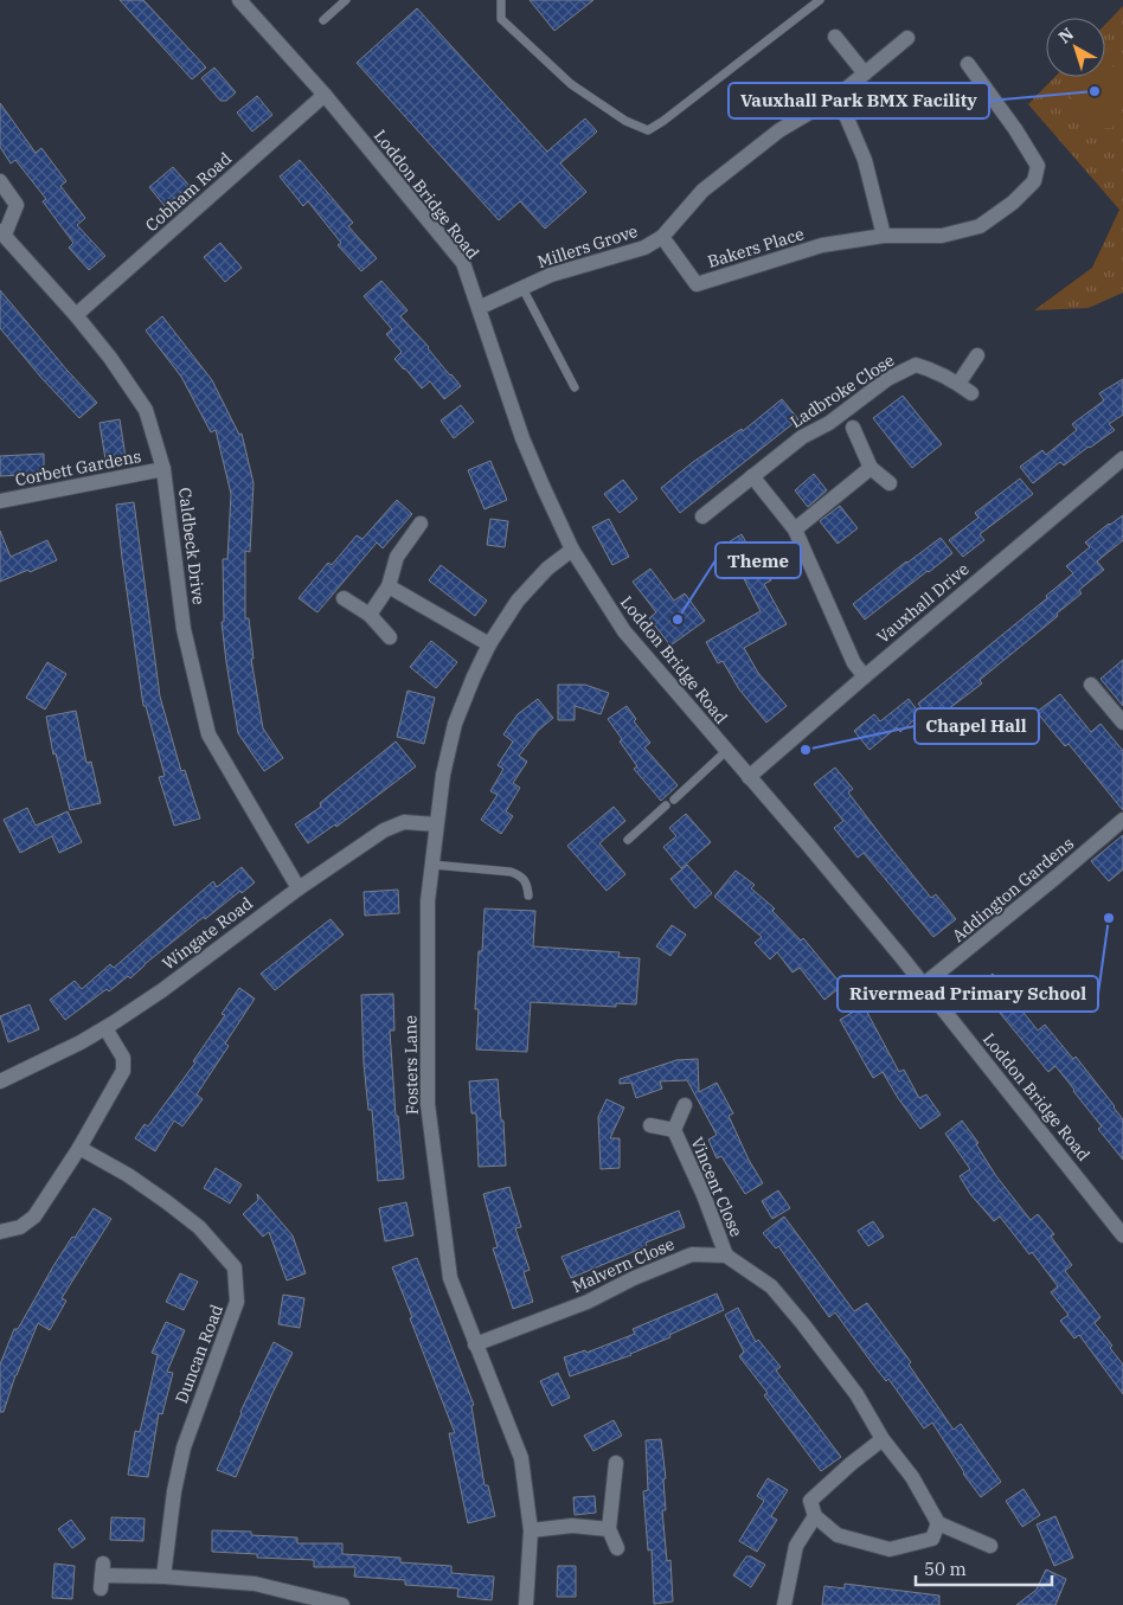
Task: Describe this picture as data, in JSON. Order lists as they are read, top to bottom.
{
  "streets": {
    "street": [
      "Cobham Road",
      "Loddon Bridge Road",
      "Millers Grove",
      "Bakers Place",
      "Ladbroke Close",
      "Corbett Gardens",
      "Caldbeck Drive",
      "Vauxhall Drive",
      "Addington Gardens",
      "Wingate Road",
      "Fosters Lane",
      "Vincent Close",
      "Malvern Close",
      "Duncan Road"
    ]
  },
  "crossings": [
    ["Cobham Road", "Loddon Bridge Road"],
    ["Cobham Road", "Caldbeck Drive"],
    ["Loddon Bridge Road", "Millers Grove"],
    ["Loddon Bridge Road", "Vauxhall Drive"],
    ["Loddon Bridge Road", "Addington Gardens"],
    ["Loddon Bridge Road", "Fosters Lane"],
    ["Millers Grove", "Bakers Place"],
    ["Corbett Gardens", "Caldbeck Drive"],
    ["Caldbeck Drive", "Wingate Road"],
    ["Wingate Road", "Fosters Lane"],
    ["Fosters Lane", "Malvern Close"],
    ["Vincent Close", "Malvern Close"]
  ],
  "places": [
    "Vauxhall Park BMX Facility",
    "Theme",
    "Chapel Hall",
    "Rivermead Primary School"
  ],
  "scale_bar": "50 m",
  "north": "top left"
}
